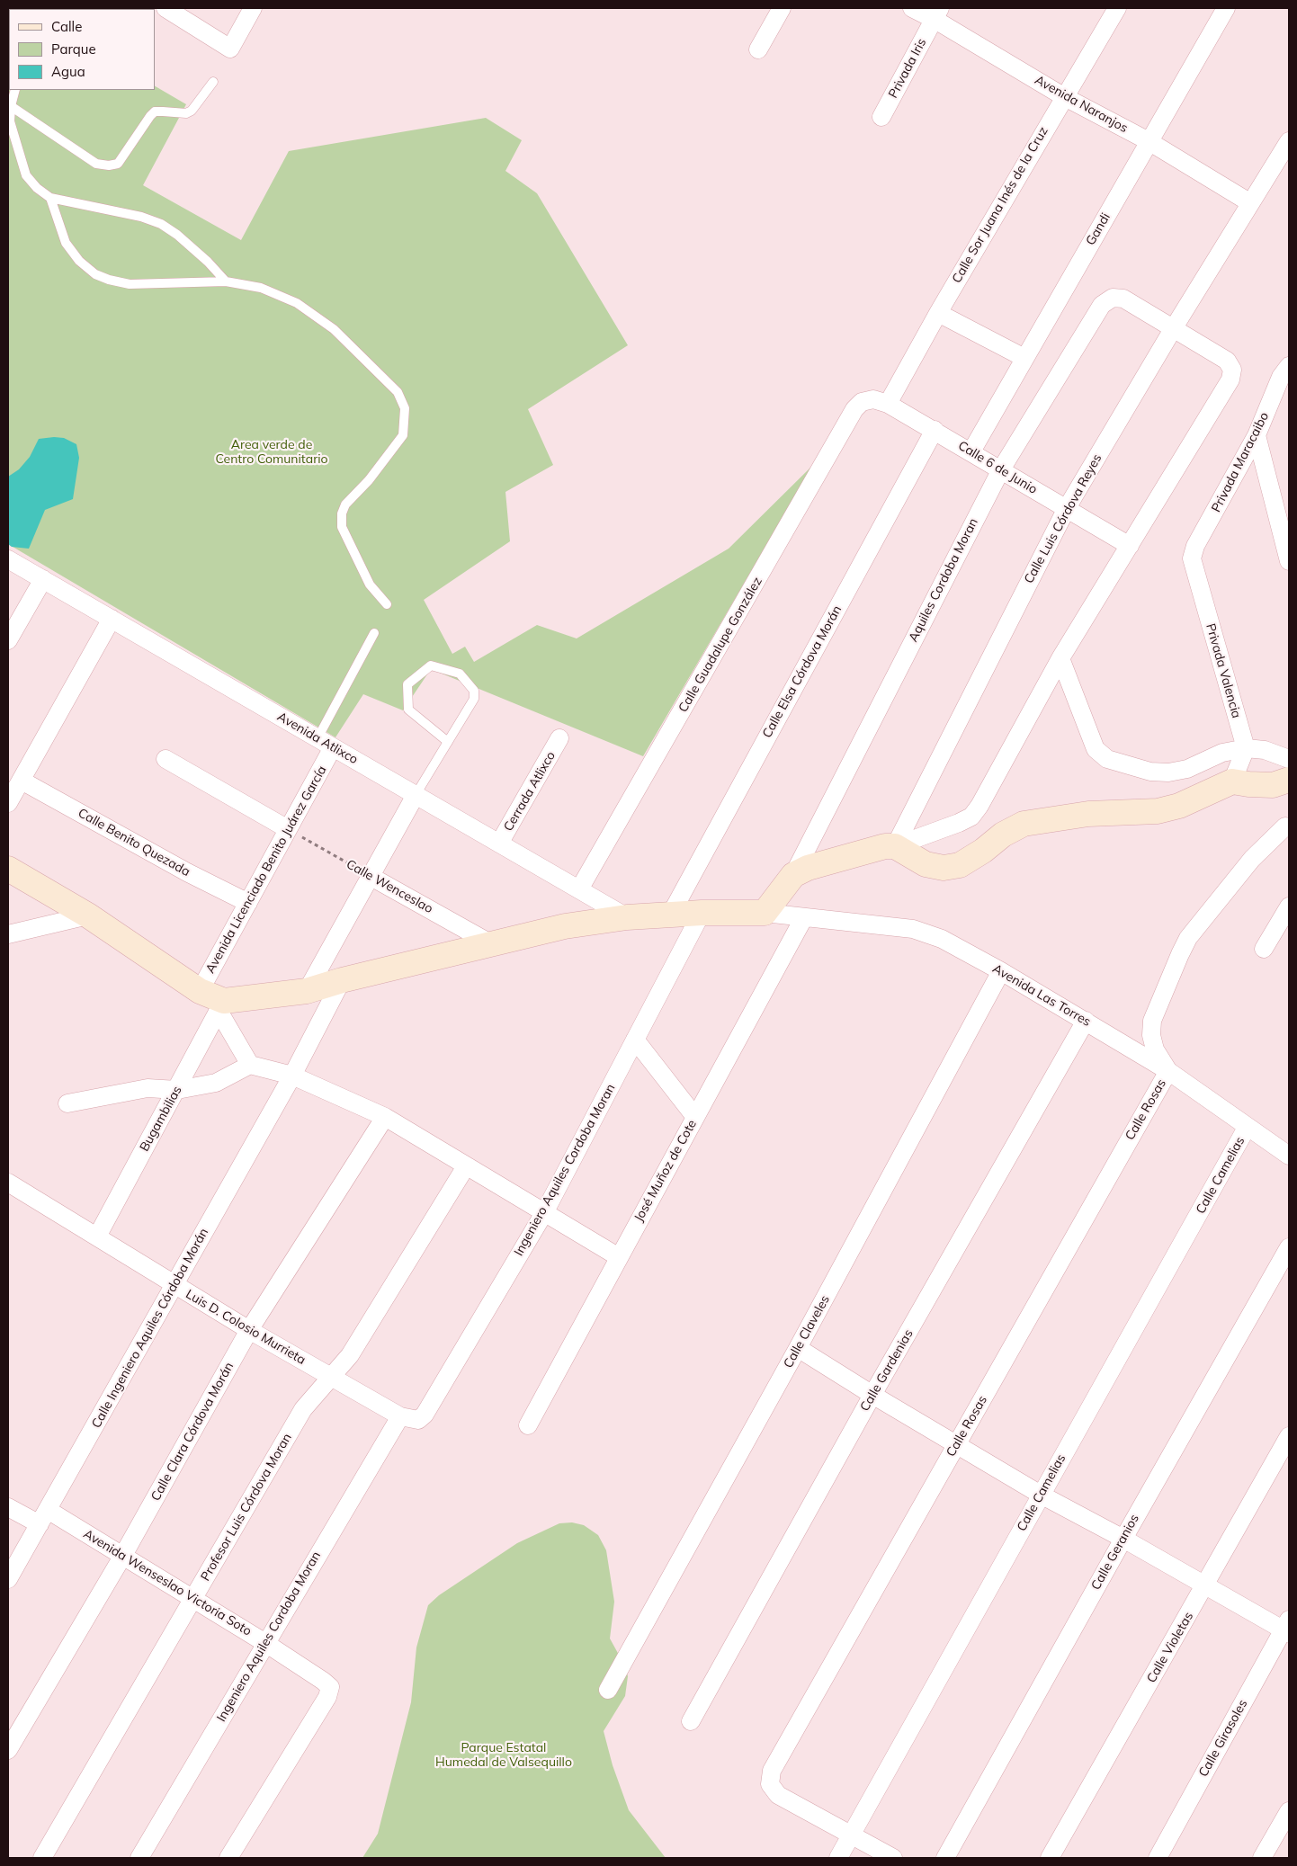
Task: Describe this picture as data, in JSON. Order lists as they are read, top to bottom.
{
  "streets": {
    "street": [
      "Privada Iris",
      "Avenida Naranjos",
      "Calle Sor Juana Inés de la Cruz",
      "Gandi",
      "Privada Maracaibo",
      "Calle 6 de Junio",
      "Calle Luis Córdova Reyes",
      "Aquiles Cordoba Moran",
      "Calle Guadalupe González",
      "Privada Valencia",
      "Calle Elsa Córdova Morán",
      "Avenida Atlixco",
      "Cerrada Atlixco",
      "Calle Benito Quezada",
      "Avenida Licenciado Benito Juárez García",
      "Calle Wenceslao",
      "Avenida Las Torres",
      "Calle Rosas",
      "Bugambilias",
      "Ingeniero Aquiles Cordoba Moran",
      "José Muñoz de Cote",
      "Calle Camelias",
      "Luis D. Colosio Murrieta",
      "Calle Ingeniero Aquiles Córdoba Morán",
      "Calle Claveles",
      "Calle Gardenias",
      "Calle Clara Córdova Morán",
      "Profesor Luis Córdova Moran",
      "Calle Geranios",
      "Avenida Wenseslao Victoria Soto",
      "Calle Violetas",
      "Calle Girasoles"
    ]
  },
  "crossings": [
    ["Privada Iris", "Avenida Naranjos"],
    ["Avenida Naranjos", "Calle Sor Juana Inés de la Cruz"],
    ["Avenida Naranjos", "Gandi"],
    ["Avenida Naranjos", "Calle Luis Córdova Reyes"],
    ["Calle Sor Juana Inés de la Cruz", "Calle 6 de Junio"],
    ["Gandi", "Calle 6 de Junio"],
    ["Privada Maracaibo", "Privada Valencia"],
    ["Calle 6 de Junio", "Calle Luis Córdova Reyes"],
    ["Calle 6 de Junio", "Aquiles Cordoba Moran"],
    ["Calle 6 de Junio", "Calle Guadalupe González"],
    ["Calle 6 de Junio", "Calle Elsa Córdova Morán"],
    ["Calle Luis Córdova Reyes", "Aquiles Cordoba Moran"],
    ["Aquiles Cordoba Moran", "Avenida Las Torres"],
    ["Calle Guadalupe González", "Avenida Atlixco"],
    ["Avenida Atlixco", "Cerrada Atlixco"],
    ["Avenida Atlixco", "Avenida Licenciado Benito Juárez García"],
    ["Calle Benito Quezada", "Avenida Licenciado Benito Juárez García"],
    ["Avenida Licenciado Benito Juárez García", "Calle Wenceslao"],
    ["Avenida Las Torres", "Calle Rosas"],
    ["Avenida Las Torres", "José Muñoz de Cote"],
    ["Avenida Las Torres", "Calle Camelias"],
    ["Avenida Las Torres", "Calle Claveles"],
    ["Avenida Las Torres", "Calle Gardenias"],
    ["Calle Rosas", "Calle Camelias"],
    ["Bugambilias", "Luis D. Colosio Murrieta"],
    ["Ingeniero Aquiles Cordoba Moran", "Luis D. Colosio Murrieta"],
    ["Ingeniero Aquiles Cordoba Moran", "Avenida Wenseslao Victoria Soto"],
    ["Luis D. Colosio Murrieta", "Calle Ingeniero Aquiles Córdoba Morán"],
    ["Luis D. Colosio Murrieta", "Calle Clara Córdova Morán"],
    ["Luis D. Colosio Murrieta", "Profesor Luis Córdova Moran"],
    ["Calle Ingeniero Aquiles Córdoba Morán", "Avenida Wenseslao Victoria Soto"],
    ["Calle Clara Córdova Morán", "Avenida Wenseslao Victoria Soto"],
    ["Profesor Luis Córdova Moran", "Avenida Wenseslao Victoria Soto"]
  ],
  "parks": ["Area verde de Centro Comunitario", "Parque Estatal Humedal de Valsequillo"],
  "legend": ["Calle", "Parque", "Agua"]
}
